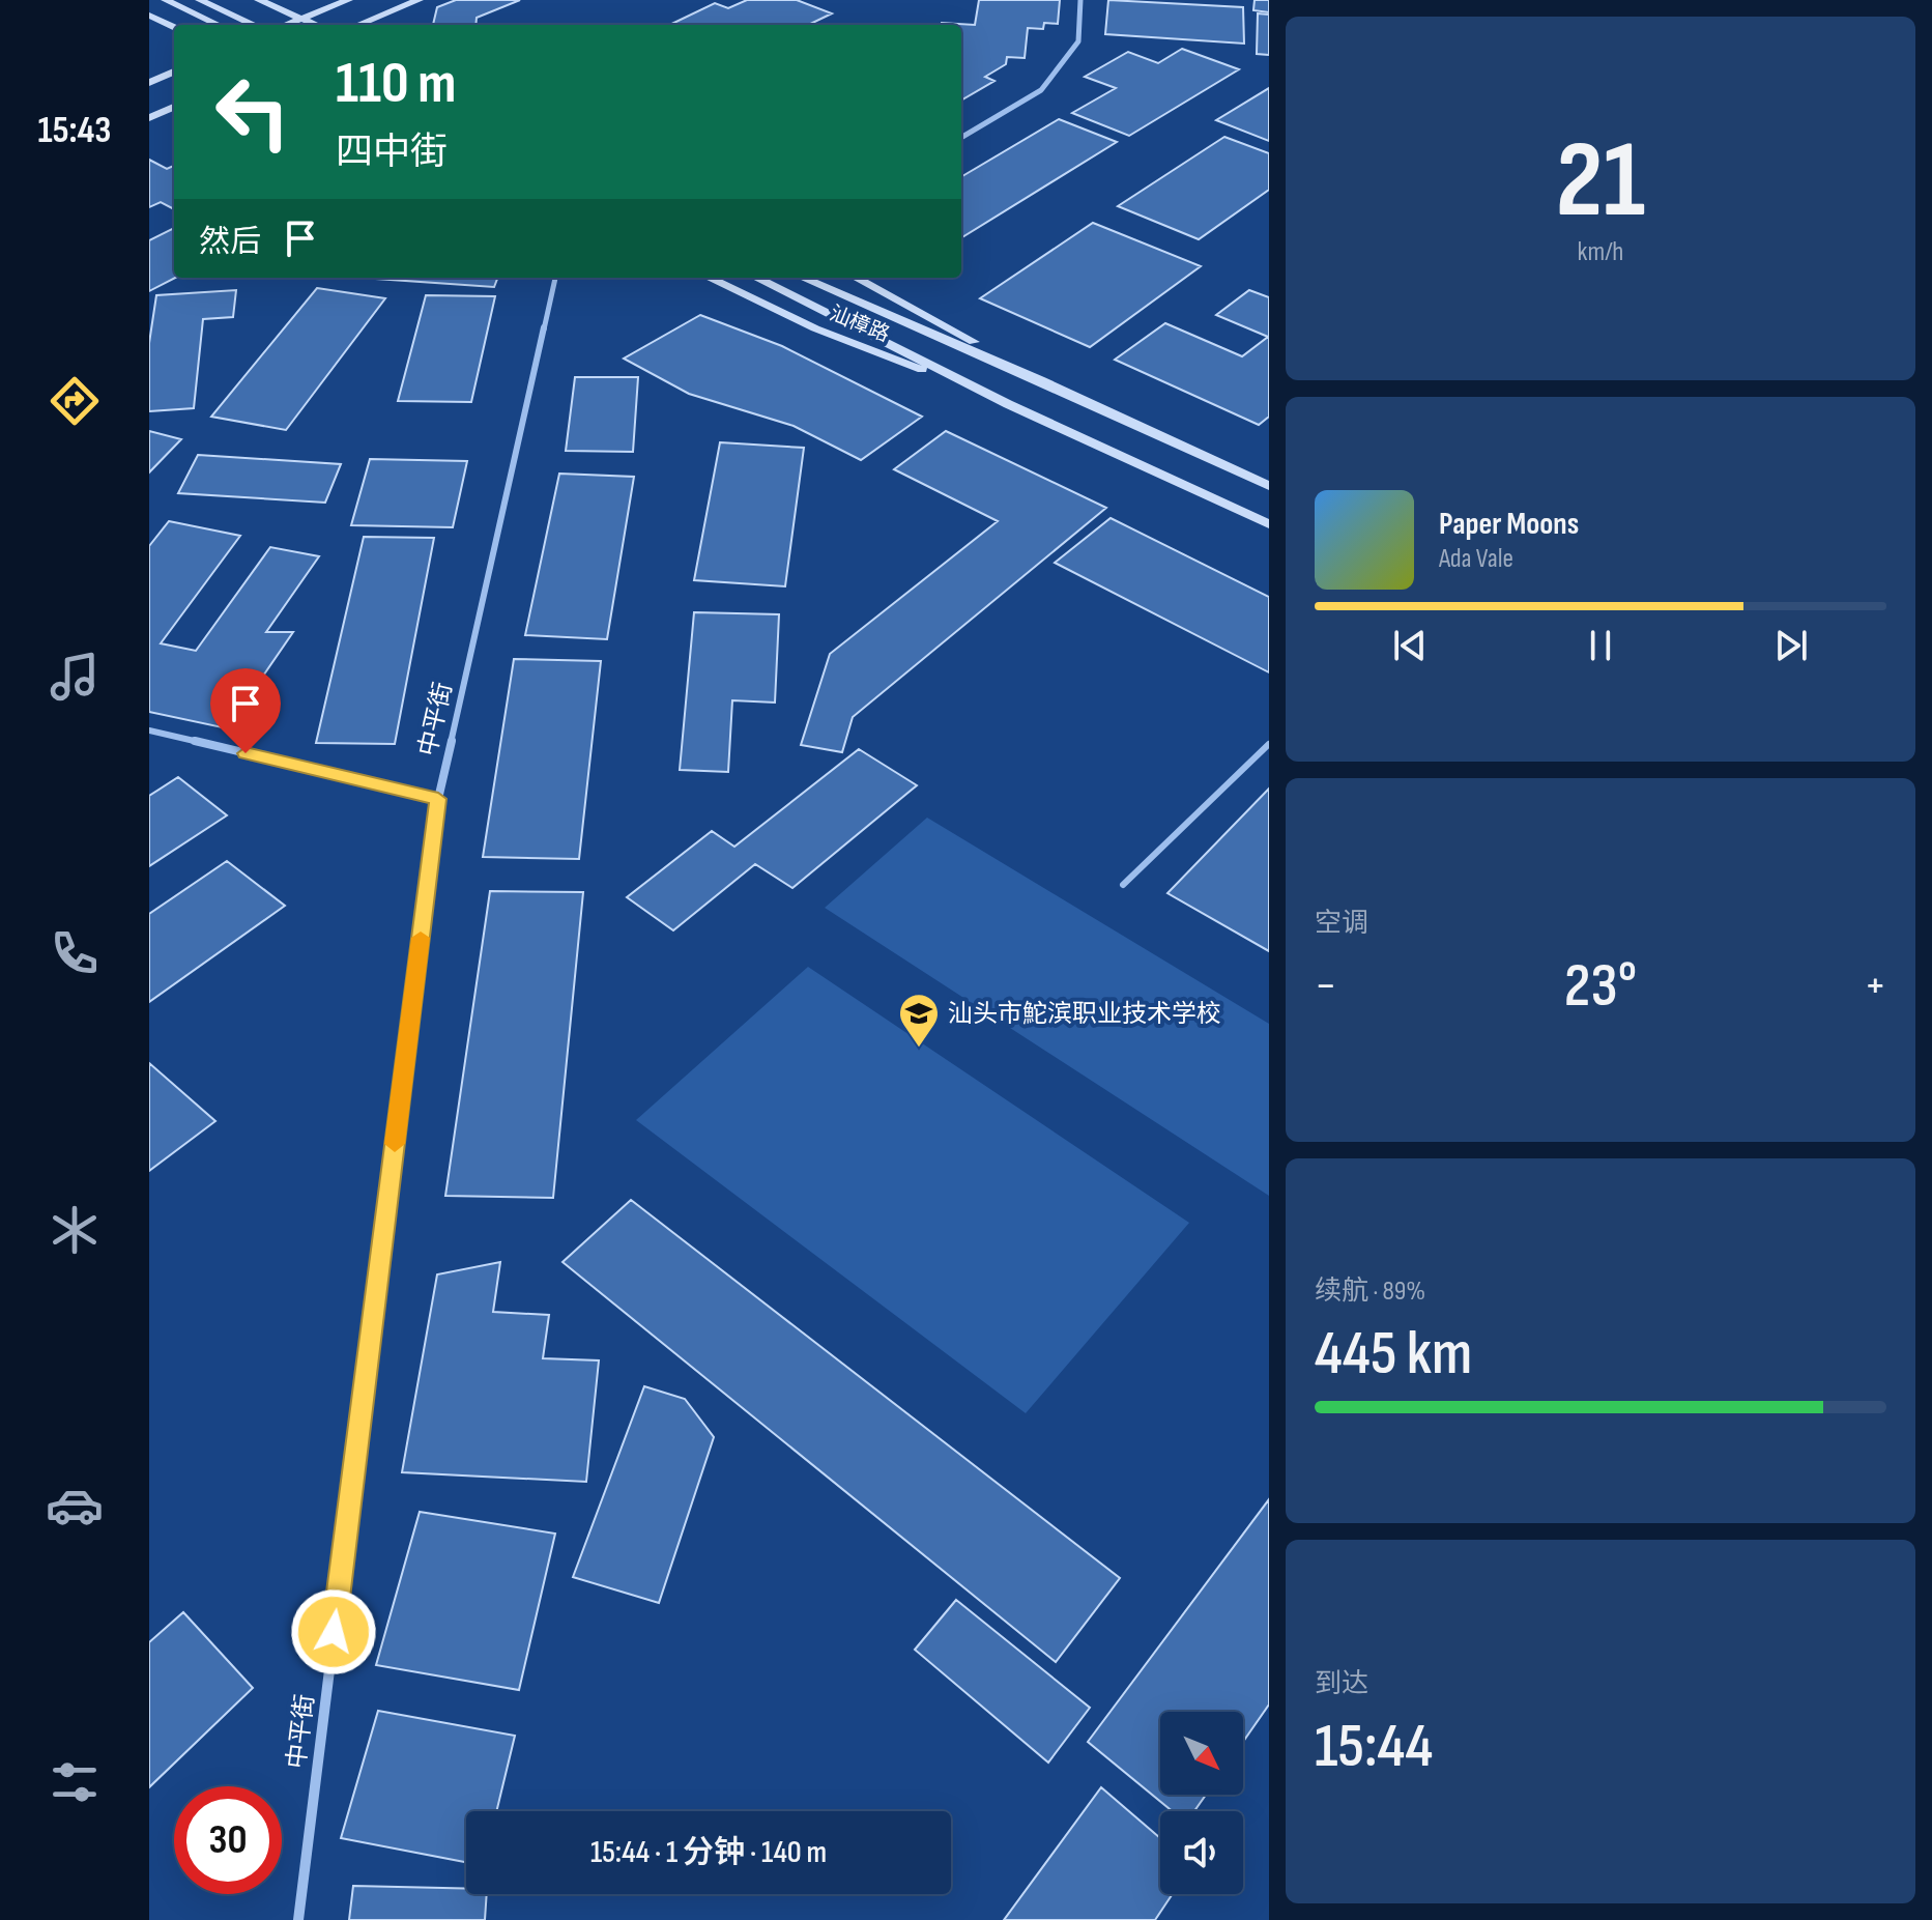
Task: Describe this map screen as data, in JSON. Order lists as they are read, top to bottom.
{
  "streets": {
    "street": ["汕樟路", "中平街"]
  },
  "places": {
    "school or university": ["汕头市鮀滨职业技术学校"]
  },
  "north": "bottom right",
  "page": {
    "tabs": "15:43",
    "tile": [
      ["21", "km/h"],
      "空调",
      ["续航 · 89%", "445 km"],
      ["到达", "15:44"]
    ],
    "turn": ["110 m", "四中街"],
    "then": "然后",
    "song": ["Paper Moons", "Ada Vale"],
    "heat": ["−", "23°", "+"],
    "limit": "30",
    "trip": "15:44 · 1 分钟 · 140 m"
  }
}
